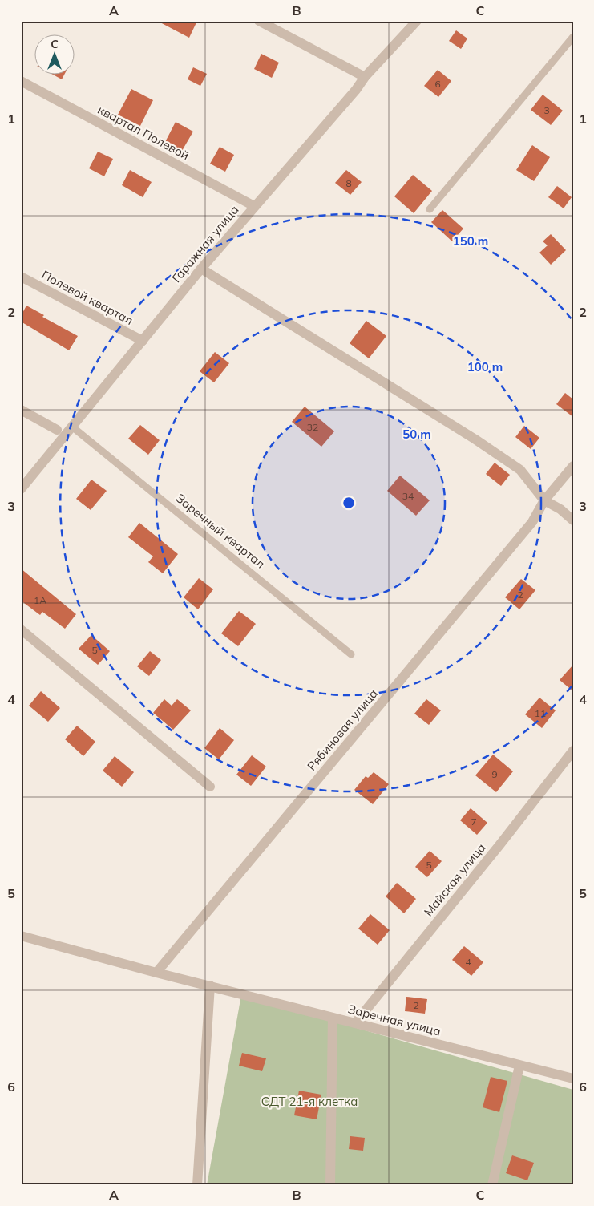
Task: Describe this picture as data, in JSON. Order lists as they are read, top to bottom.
{
  "streets": {
    "street": [
      "квартал Полевой",
      "Гаражная улица",
      "Полевой квартал",
      "Рябиновая улица",
      "Майская улица",
      "Заречная улица"
    ],
    "lane": ["Заречный квартал"]
  },
  "crossings": [
    ["квартал Полевой", "Гаражная улица"],
    ["Гаражная улица", "Полевой квартал"],
    ["Гаражная улица", "Заречный квартал"],
    ["Рябиновая улица", "Заречная улица"],
    ["Майская улица", "Заречная улица"]
  ],
  "parks": ["СДТ 21-я клетка"],
  "house_numbers": [
    "6",
    "3",
    "8",
    "32",
    "34",
    "2",
    "1А",
    "5",
    "11",
    "9",
    "7",
    "5",
    "4",
    "2"
  ],
  "north": "top",
  "grid": {
    "columns": ["A", "B", "C"],
    "rows": [
      "1",
      "2",
      "3",
      "4",
      "5",
      "6"
    ]
  },
  "rings": ["150 m", "100 m", "50 m"]
}
